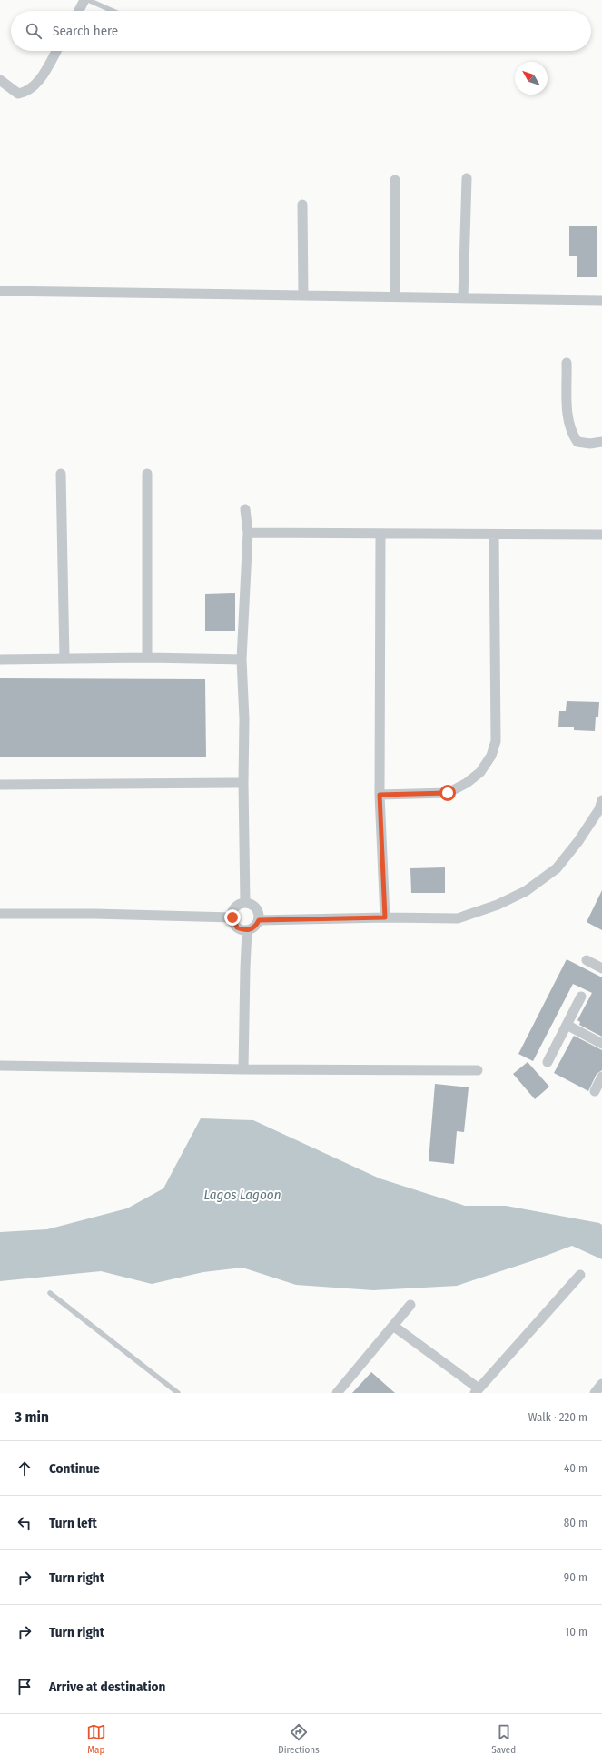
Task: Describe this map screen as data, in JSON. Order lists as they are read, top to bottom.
{
  "water": ["Lagos Lagoon"],
  "north": "top left",
  "page": {
    "search": "Search here",
    "heading": ["3 min", "Walk · 220 m"],
    "list": [
      ["Continue", "40 m"],
      ["Turn left", "80 m"],
      ["Turn right", "90 m"],
      ["Turn right", "10 m"],
      "Arrive at destination"
    ],
    "nav": ["Map", "Directions", "Saved"]
  }
}
